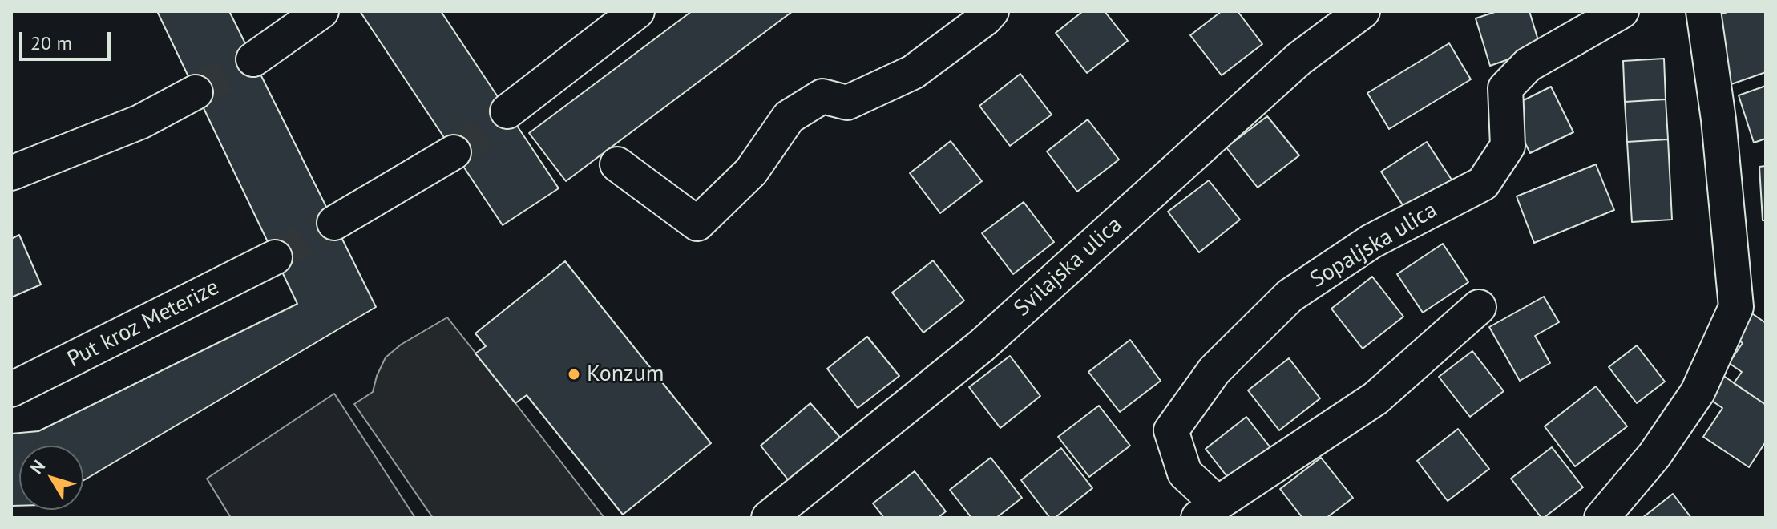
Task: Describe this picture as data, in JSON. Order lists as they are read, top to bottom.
{
  "streets": {
    "street": ["Sopaljska ulica", "Svilajska ulica", "Put kroz Meterize"]
  },
  "places": ["Konzum"],
  "scale_bar": "20 m",
  "north": "top left"
}
